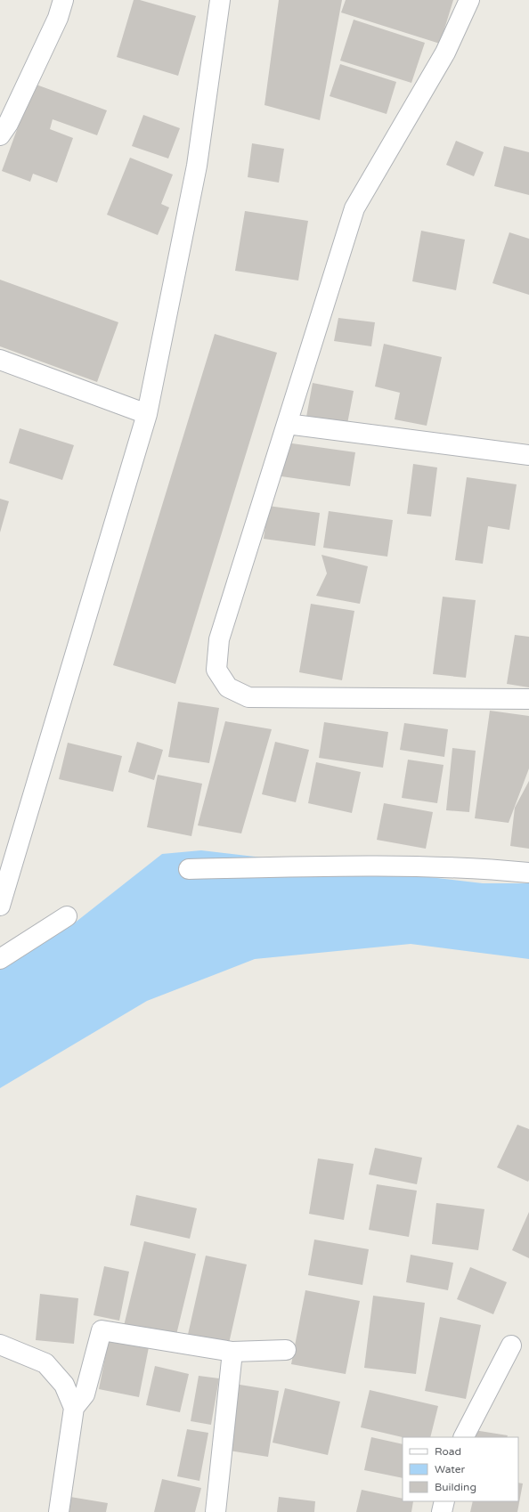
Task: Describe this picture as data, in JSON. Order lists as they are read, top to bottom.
{
  "legend": ["Road", "Water", "Building"]
}
